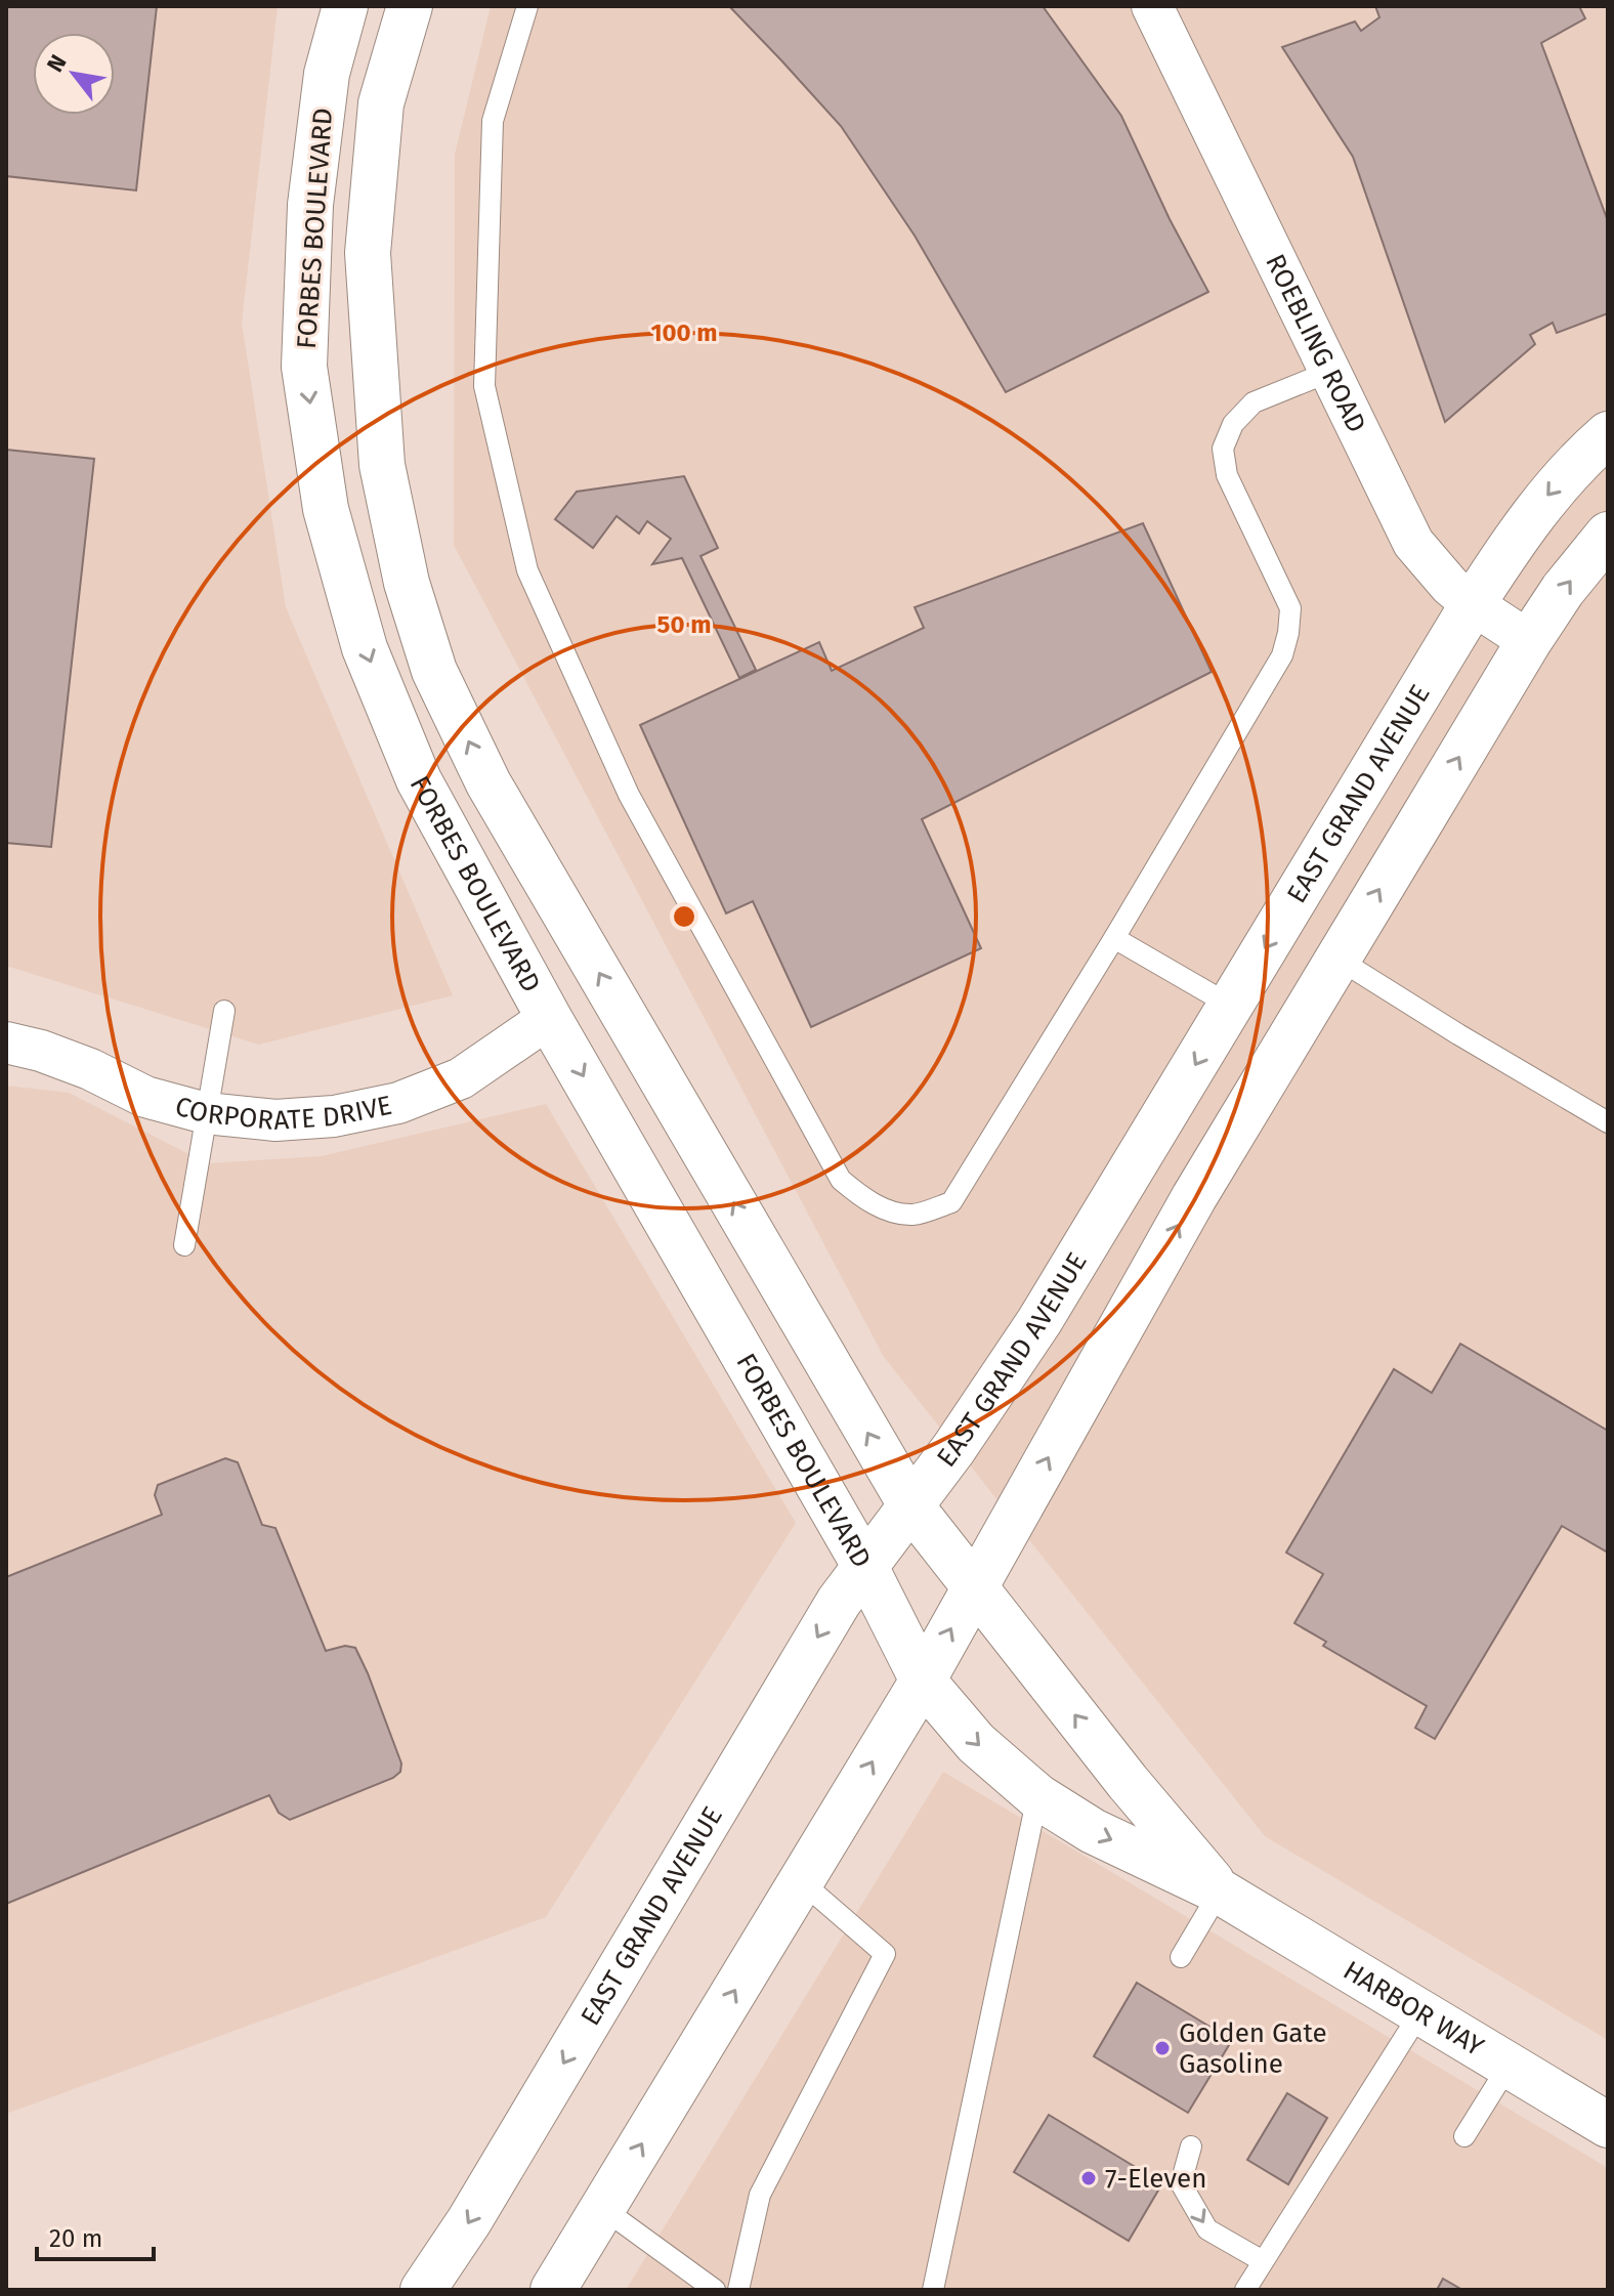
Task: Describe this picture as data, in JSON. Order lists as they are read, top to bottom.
{
  "streets": {
    "main road": ["FORBES BOULEVARD", "EAST GRAND AVENUE", "HARBOR WAY"],
    "street": ["ROEBLING ROAD", "CORPORATE DRIVE"]
  },
  "crossings": [
    ["FORBES BOULEVARD", "EAST GRAND AVENUE"],
    ["FORBES BOULEVARD", "CORPORATE DRIVE"],
    ["FORBES BOULEVARD", "HARBOR WAY"],
    ["ROEBLING ROAD", "EAST GRAND AVENUE"]
  ],
  "places": ["Golden Gate Gasoline", "7-Eleven"],
  "scale_bar": "20 m",
  "north": "top left",
  "rings": ["100 m", "50 m"]
}
